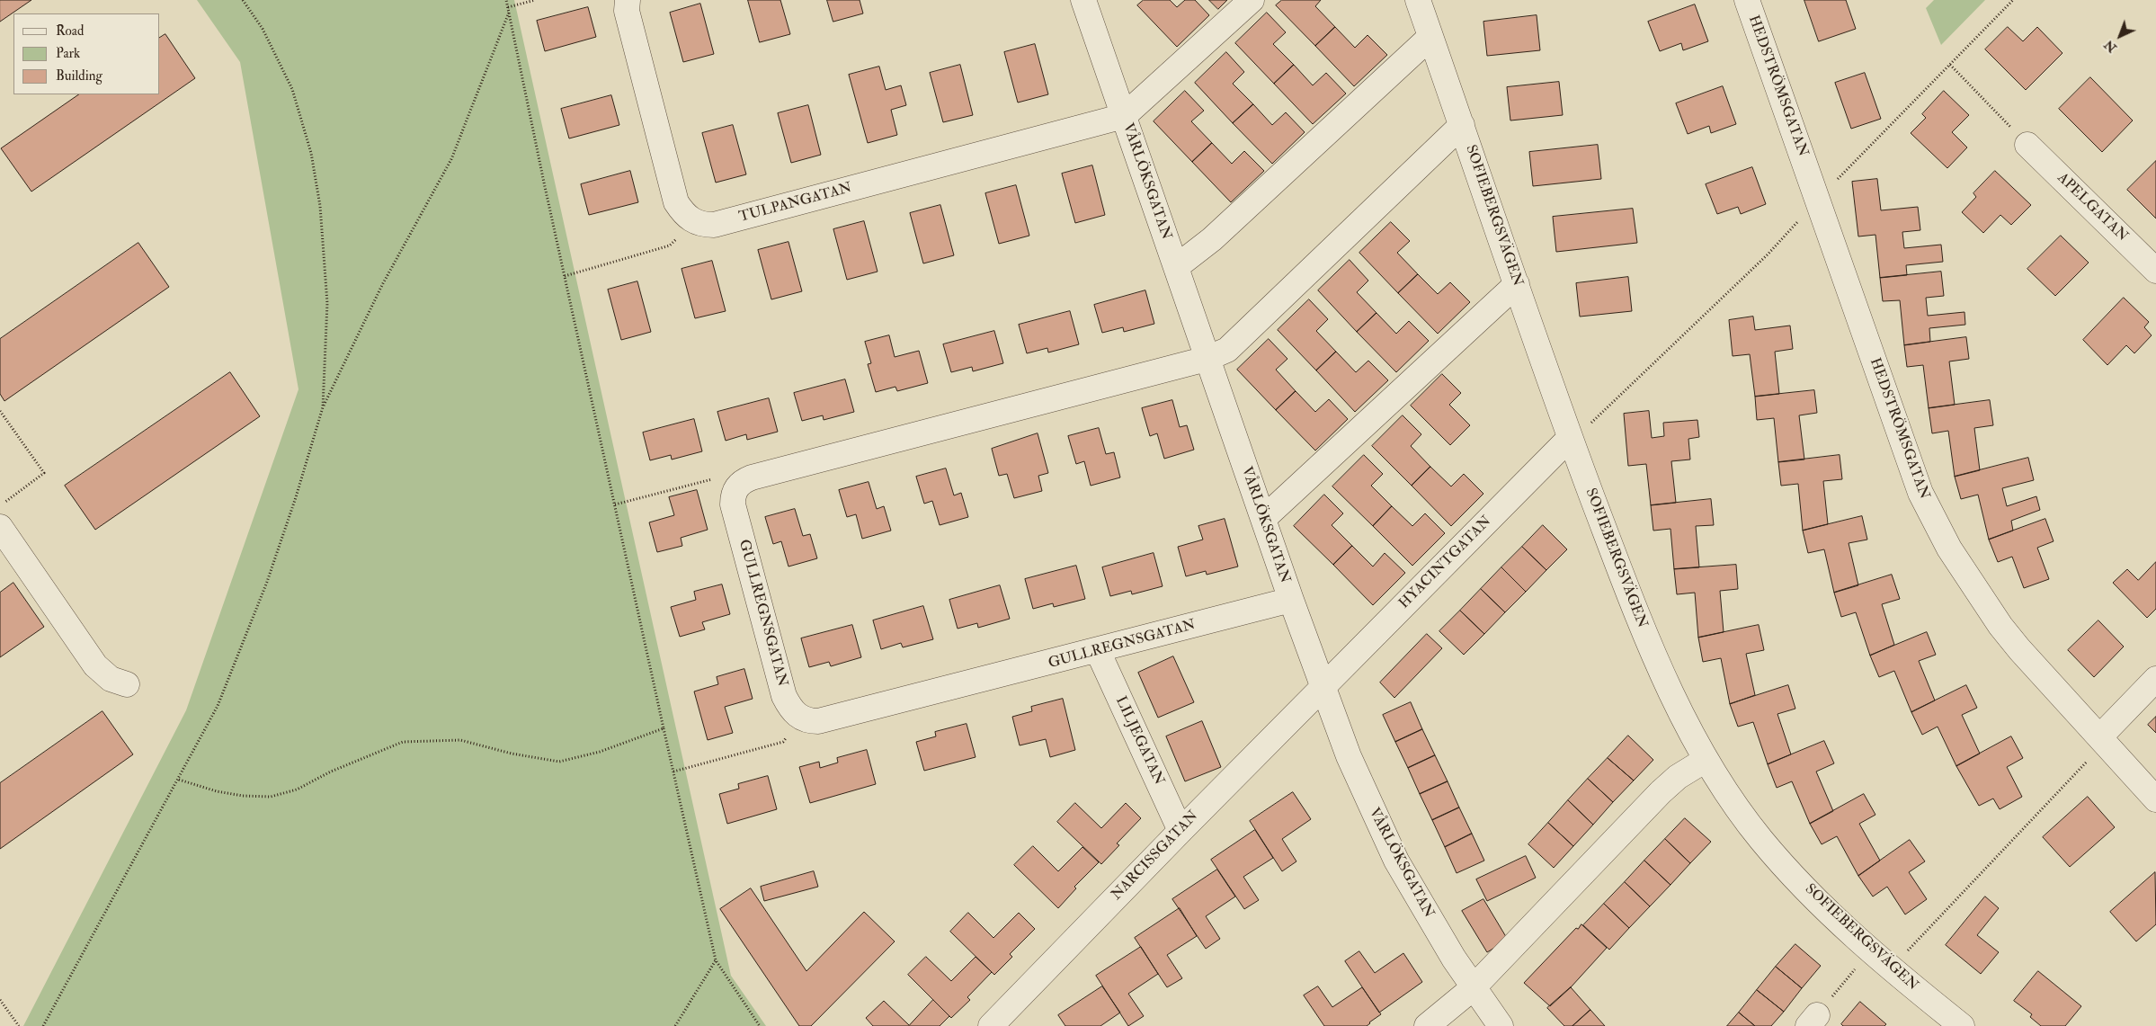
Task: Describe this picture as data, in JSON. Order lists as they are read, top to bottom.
{
  "streets": {
    "street": [
      "HEDSTRÖMSGATAN",
      "VÅRLÖKSGATAN",
      "TULPANGATAN",
      "APELGATAN",
      "SOFIEBERGSVÄGEN",
      "HYACINTGATAN",
      "GULLREGNSGATAN",
      "LILJEGATAN",
      "NARCISSGATAN"
    ]
  },
  "crossings": [
    ["VÅRLÖKSGATAN", "TULPANGATAN"],
    ["VÅRLÖKSGATAN", "HYACINTGATAN"],
    ["VÅRLÖKSGATAN", "GULLREGNSGATAN"],
    ["VÅRLÖKSGATAN", "NARCISSGATAN"],
    ["SOFIEBERGSVÄGEN", "HYACINTGATAN"],
    ["HYACINTGATAN", "NARCISSGATAN"],
    ["GULLREGNSGATAN", "LILJEGATAN"],
    ["LILJEGATAN", "NARCISSGATAN"]
  ],
  "legend": ["Road", "Park", "Building"],
  "north": "bottom left"
}
